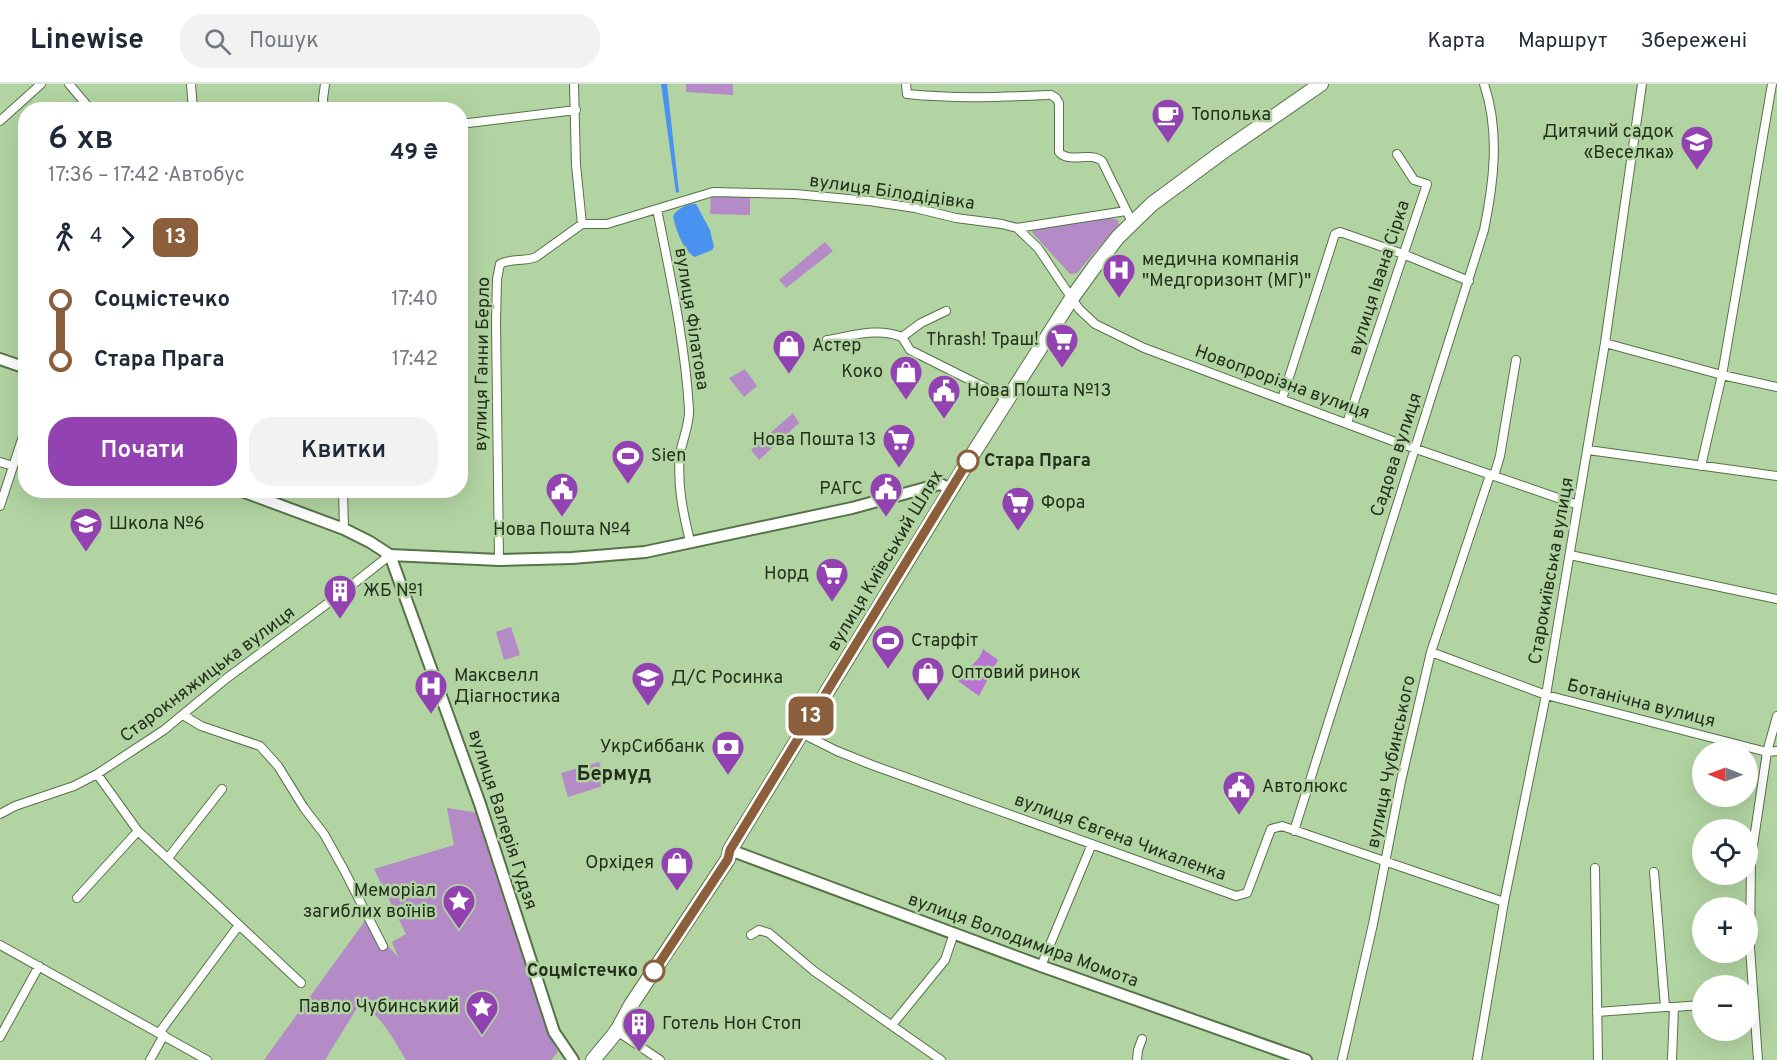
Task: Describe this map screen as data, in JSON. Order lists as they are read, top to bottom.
{
  "streets": {
    "highway": ["вулиця Київський Шлях"],
    "street": [
      "вулиця Білодідівка",
      "вулиця Івана Сірка",
      "вулиця Філатова",
      "вулиця Ганни Берло",
      "Новопрорізна вулиця",
      "Садова вулиця",
      "Старокиївська вулиця",
      "Старокняжицька вулиця",
      "Ботанічна вулиця",
      "вулиця Чубинського",
      "вулиця Валерія Гудзя",
      "вулиця Євгена Чикаленка",
      "вулиця Володимира Момота"
    ]
  },
  "crossings": [
    ["вулиця Білодідівка", "вулиця Філатова"],
    ["вулиця Білодідівка", "вулиця Ганни Берло"],
    ["вулиця Білодідівка", "Новопрорізна вулиця"],
    ["вулиця Білодідівка", "вулиця Київський Шлях"],
    ["вулиця Івана Сірка", "Новопрорізна вулиця"],
    ["Новопрорізна вулиця", "Садова вулиця"],
    ["Новопрорізна вулиця", "вулиця Київський Шлях"],
    ["Новопрорізна вулиця", "Старокиївська вулиця"],
    ["Новопрорізна вулиця", "вулиця Чубинського"],
    ["Садова вулиця", "вулиця Євгена Чикаленка"],
    ["вулиця Київський Шлях", "вулиця Євгена Чикаленка"],
    ["вулиця Київський Шлях", "вулиця Володимира Момота"],
    ["Старокиївська вулиця", "Ботанічна вулиця"],
    ["Старокиївська вулиця", "вулиця Євгена Чикаленка"],
    ["Старокняжицька вулиця", "вулиця Валерія Гудзя"],
    ["Ботанічна вулиця", "вулиця Чубинського"],
    ["вулиця Чубинського", "вулиця Євгена Чикаленка"]
  ],
  "districts": ["Бермуд"],
  "places": {
    "cafe": ["Тополька"],
    "school or university": ["Дитячий садок «Веселка»", "Школа №6", "Д/С Росинка"],
    "hospital": ["медична компанія \"Медгоризонт (МГ)\"", "Максвелл Діагностика"],
    "supermarket": [
      "Thrash! Траш!",
      "Нова Пошта 13",
      "Фора",
      "Норд"
    ],
    "shop": [
      "Астер",
      "Коко",
      "Оптовий ринок",
      "Орхідея"
    ],
    "public building": [
      "Нова Пошта №13",
      "Нова Пошта №4",
      "РАГС",
      "Автолюкс"
    ],
    "other": ["Стара Прага", "Соцмістечко"],
    "sports": ["Sien", "Старфіт"],
    "building": ["ЖБ №1", "Готель Нон Стоп"],
    "bank": ["УкрСиббанк"],
    "place": ["Меморіал загиблих воїнів", "Павло Чубинський"]
  },
  "lines": ["bus line 13"],
  "north": "left",
  "page": {
    "header": "Linewise",
    "search": "Пошук",
    "nav": ["Карта", "Маршрут", "Збережені"],
    "on_map": "13",
    "heading": ["6 хв", "17:36 – 17:42 · Автобус", "49 ₴"],
    "legs": ["4", "13"],
    "list": [
      {
        "name": "Соцмістечко",
        "value": "17:40"
      },
      {
        "name": "Стара Прага",
        "value": "17:42"
      }
    ],
    "buttons": ["Почати", "Квитки"],
    "map_buttons": ["+", "−"]
  }
}
